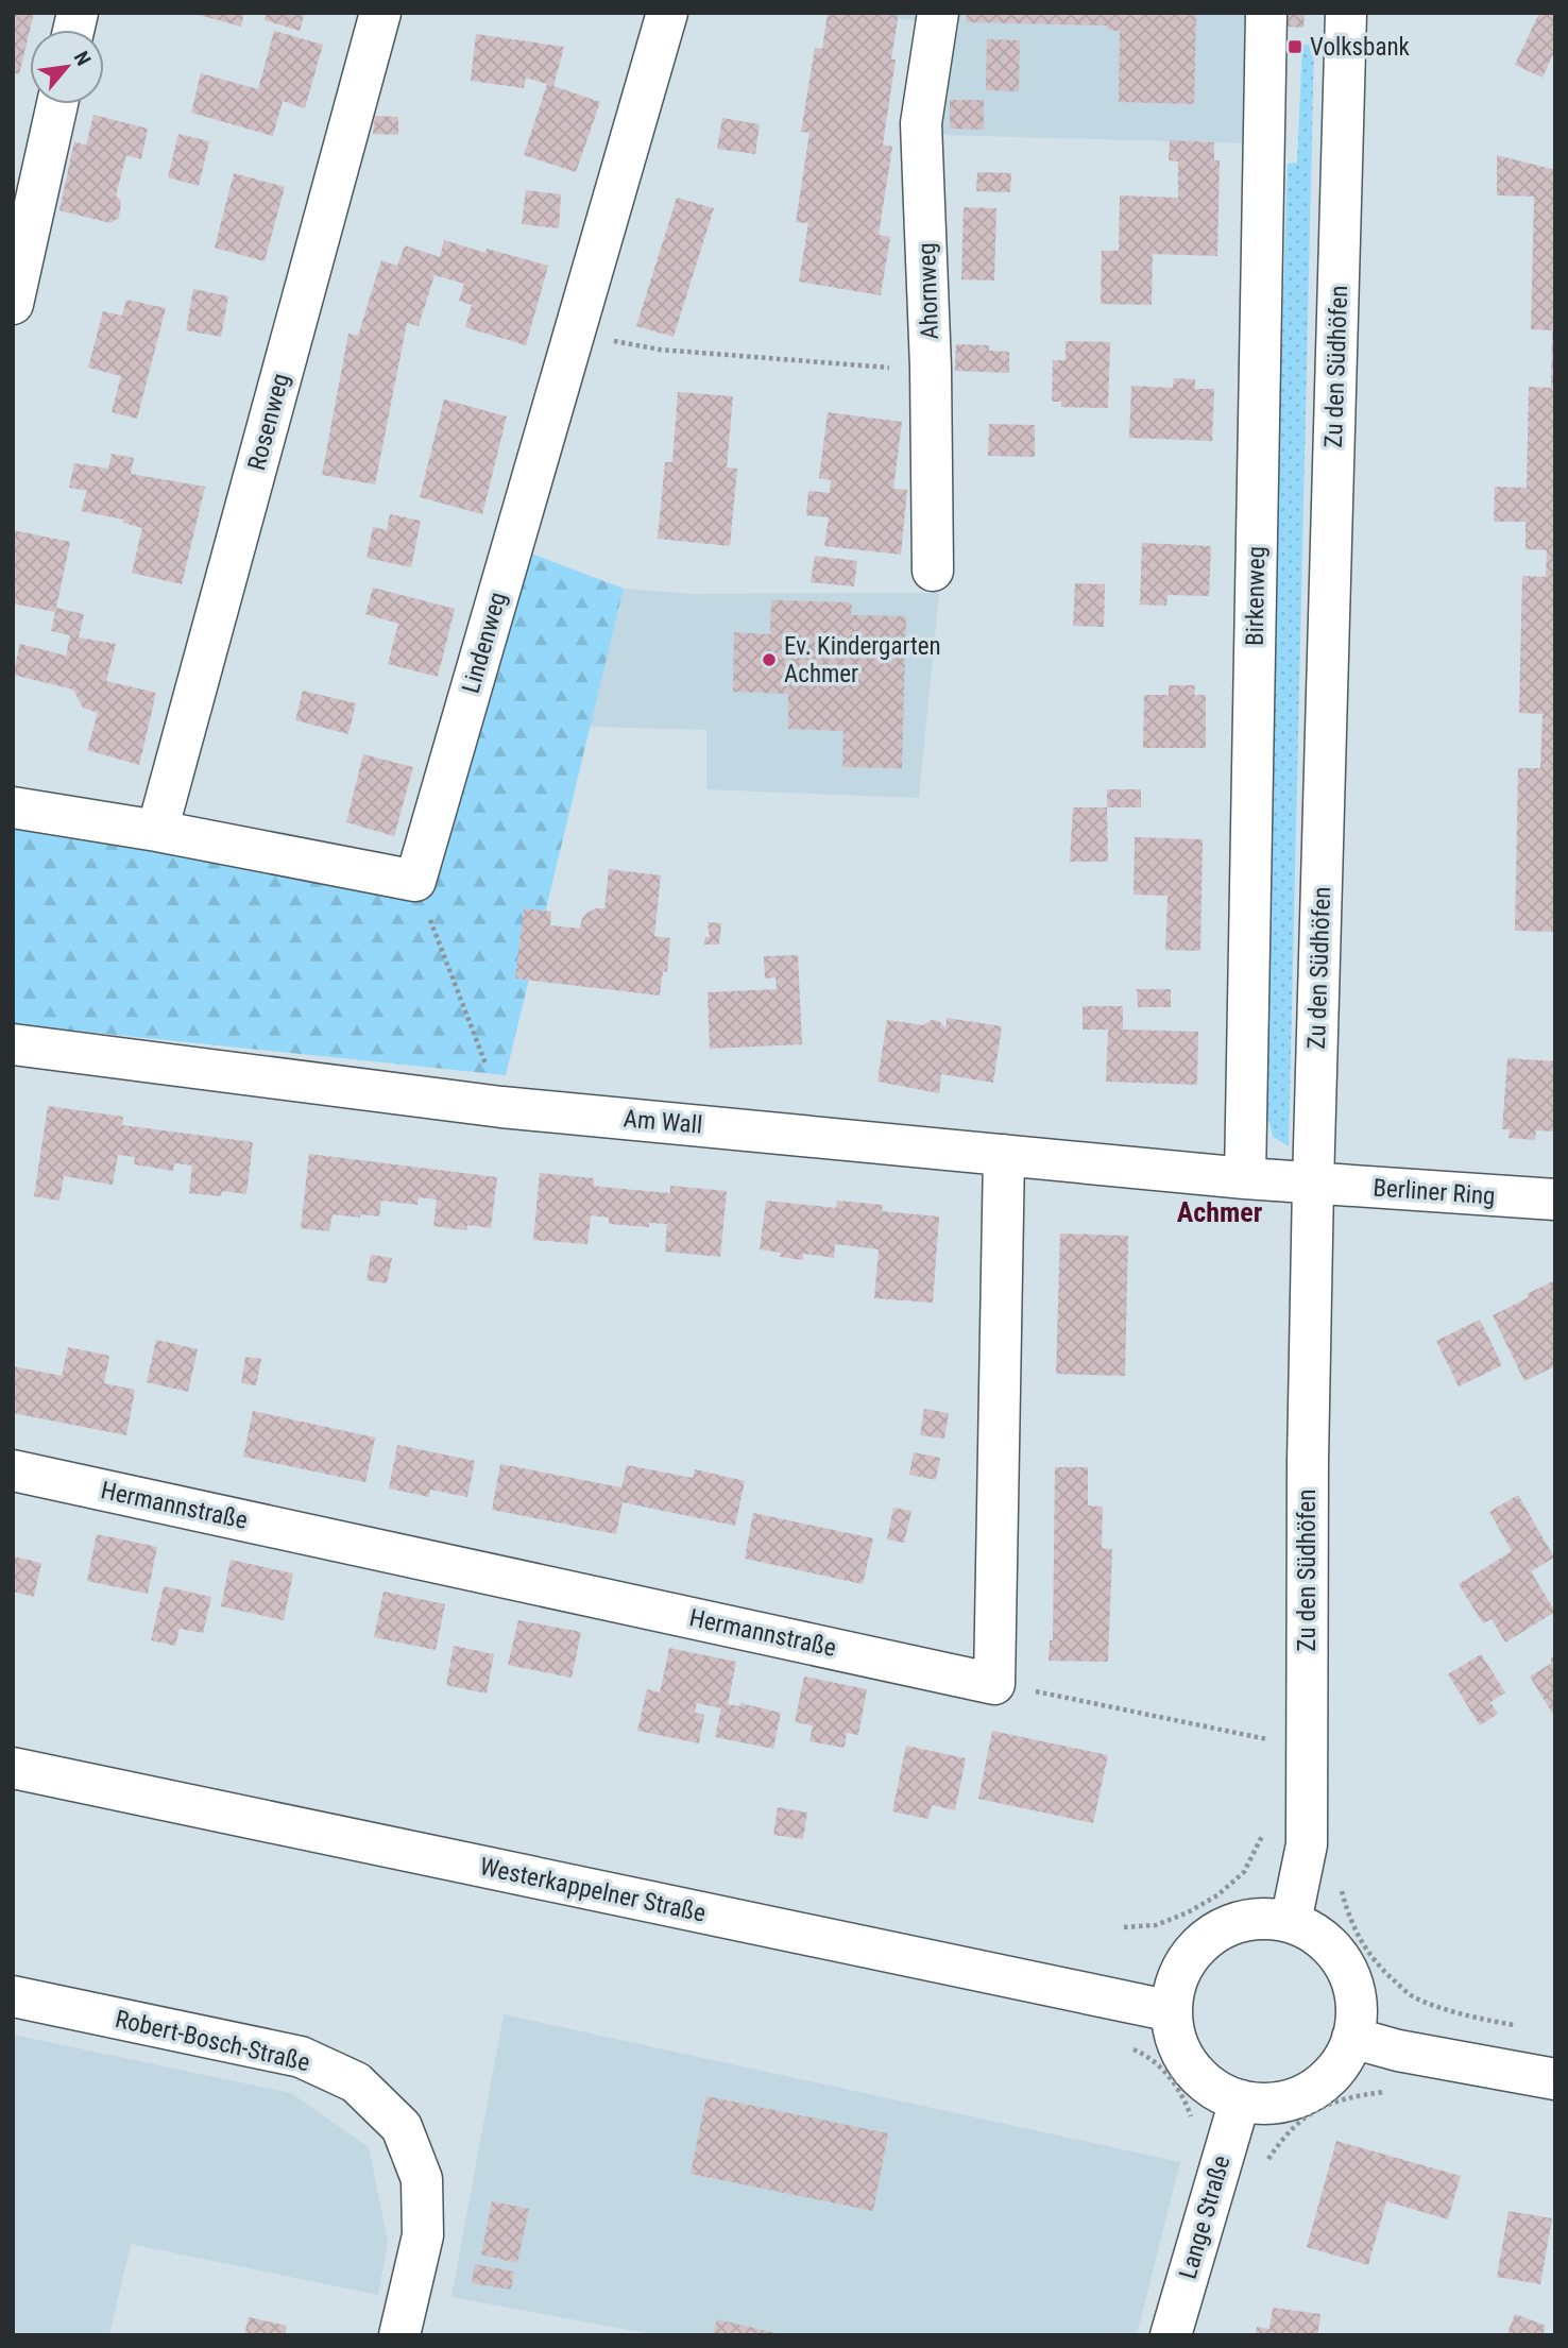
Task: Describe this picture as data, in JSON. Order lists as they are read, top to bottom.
{
  "streets": {
    "street": [
      "Ahornweg",
      "Zu den Südhöfen",
      "Rosenweg",
      "Birkenweg",
      "Lindenweg",
      "Am Wall",
      "Berliner Ring",
      "Hermannstraße",
      "Westerkappelner Straße",
      "Robert-Bosch-Straße",
      "Lange Straße"
    ]
  },
  "crossings": [
    ["Zu den Südhöfen", "Am Wall"],
    ["Zu den Südhöfen", "Berliner Ring"],
    ["Zu den Südhöfen", "Westerkappelner Straße"],
    ["Zu den Südhöfen", "Lange Straße"],
    ["Birkenweg", "Am Wall"],
    ["Am Wall", "Berliner Ring"],
    ["Westerkappelner Straße", "Lange Straße"]
  ],
  "districts": ["Achmer"],
  "places": {
    "transit": ["Volksbank"],
    "other": ["Ev. Kindergarten Achmer"]
  },
  "north": "top right"
}
